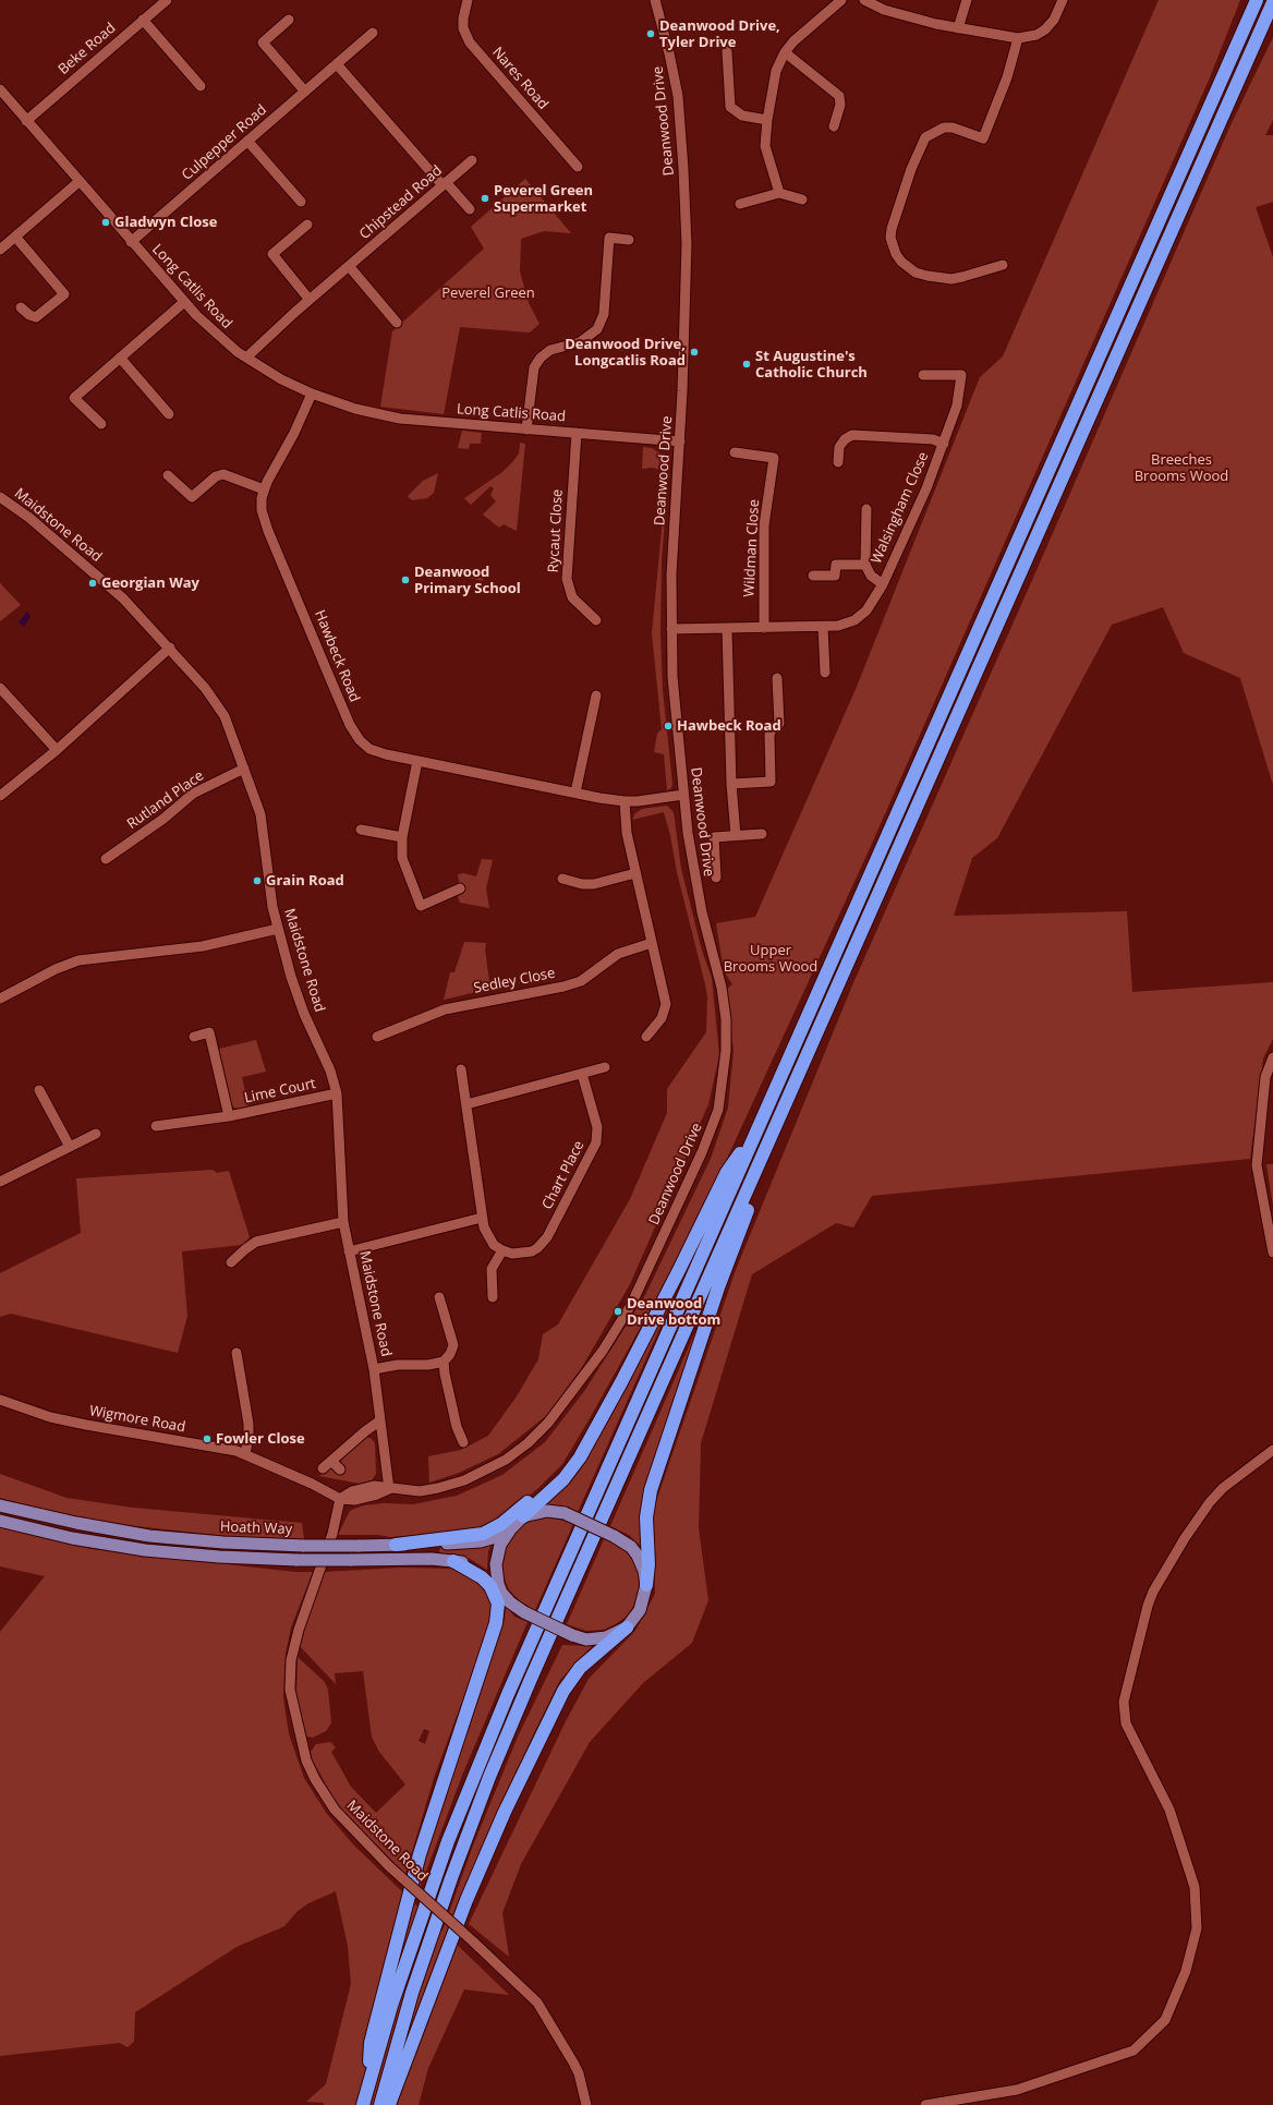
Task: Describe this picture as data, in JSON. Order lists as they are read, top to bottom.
{
  "streets": {
    "main road": ["Hoath Way"],
    "street": [
      "Beke Road",
      "Nares Road",
      "Deanwood Drive",
      "Culpepper Road",
      "Chipstead Road",
      "Long Catlis Road",
      "Walsingham Close",
      "Maidstone Road",
      "Rycaut Close",
      "Wildman Close",
      "Hawbeck Road",
      "Rutland Place",
      "Sedley Close",
      "Lime Court",
      "Chart Place",
      "Wigmore Road"
    ]
  },
  "crossings": [
    ["Beke Road", "Long Catlis Road"],
    ["Deanwood Drive", "Long Catlis Road"],
    ["Deanwood Drive", "Walsingham Close"],
    ["Deanwood Drive", "Maidstone Road"],
    ["Deanwood Drive", "Hawbeck Road"],
    ["Deanwood Drive", "Wigmore Road"],
    ["Culpepper Road", "Long Catlis Road"],
    ["Chipstead Road", "Long Catlis Road"],
    ["Long Catlis Road", "Rycaut Close"],
    ["Long Catlis Road", "Hawbeck Road"],
    ["Walsingham Close", "Wildman Close"],
    ["Maidstone Road", "Rutland Place"],
    ["Maidstone Road", "Lime Court"],
    ["Maidstone Road", "Wigmore Road"]
  ],
  "parks": ["Peverel Green", "Breeches Brooms Wood", "Upper Brooms Wood"],
  "places": [
    "Deanwood Drive, Tyler Drive",
    "Peverel Green Supermarket",
    "Gladwyn Close",
    "Deanwood Drive, Longcatlis Road",
    "St Augustine's Catholic Church",
    "Deanwood Primary School",
    "Georgian Way",
    "Hawbeck Road",
    "Grain Road",
    "Deanwood Drive bottom",
    "Fowler Close"
  ]
}
